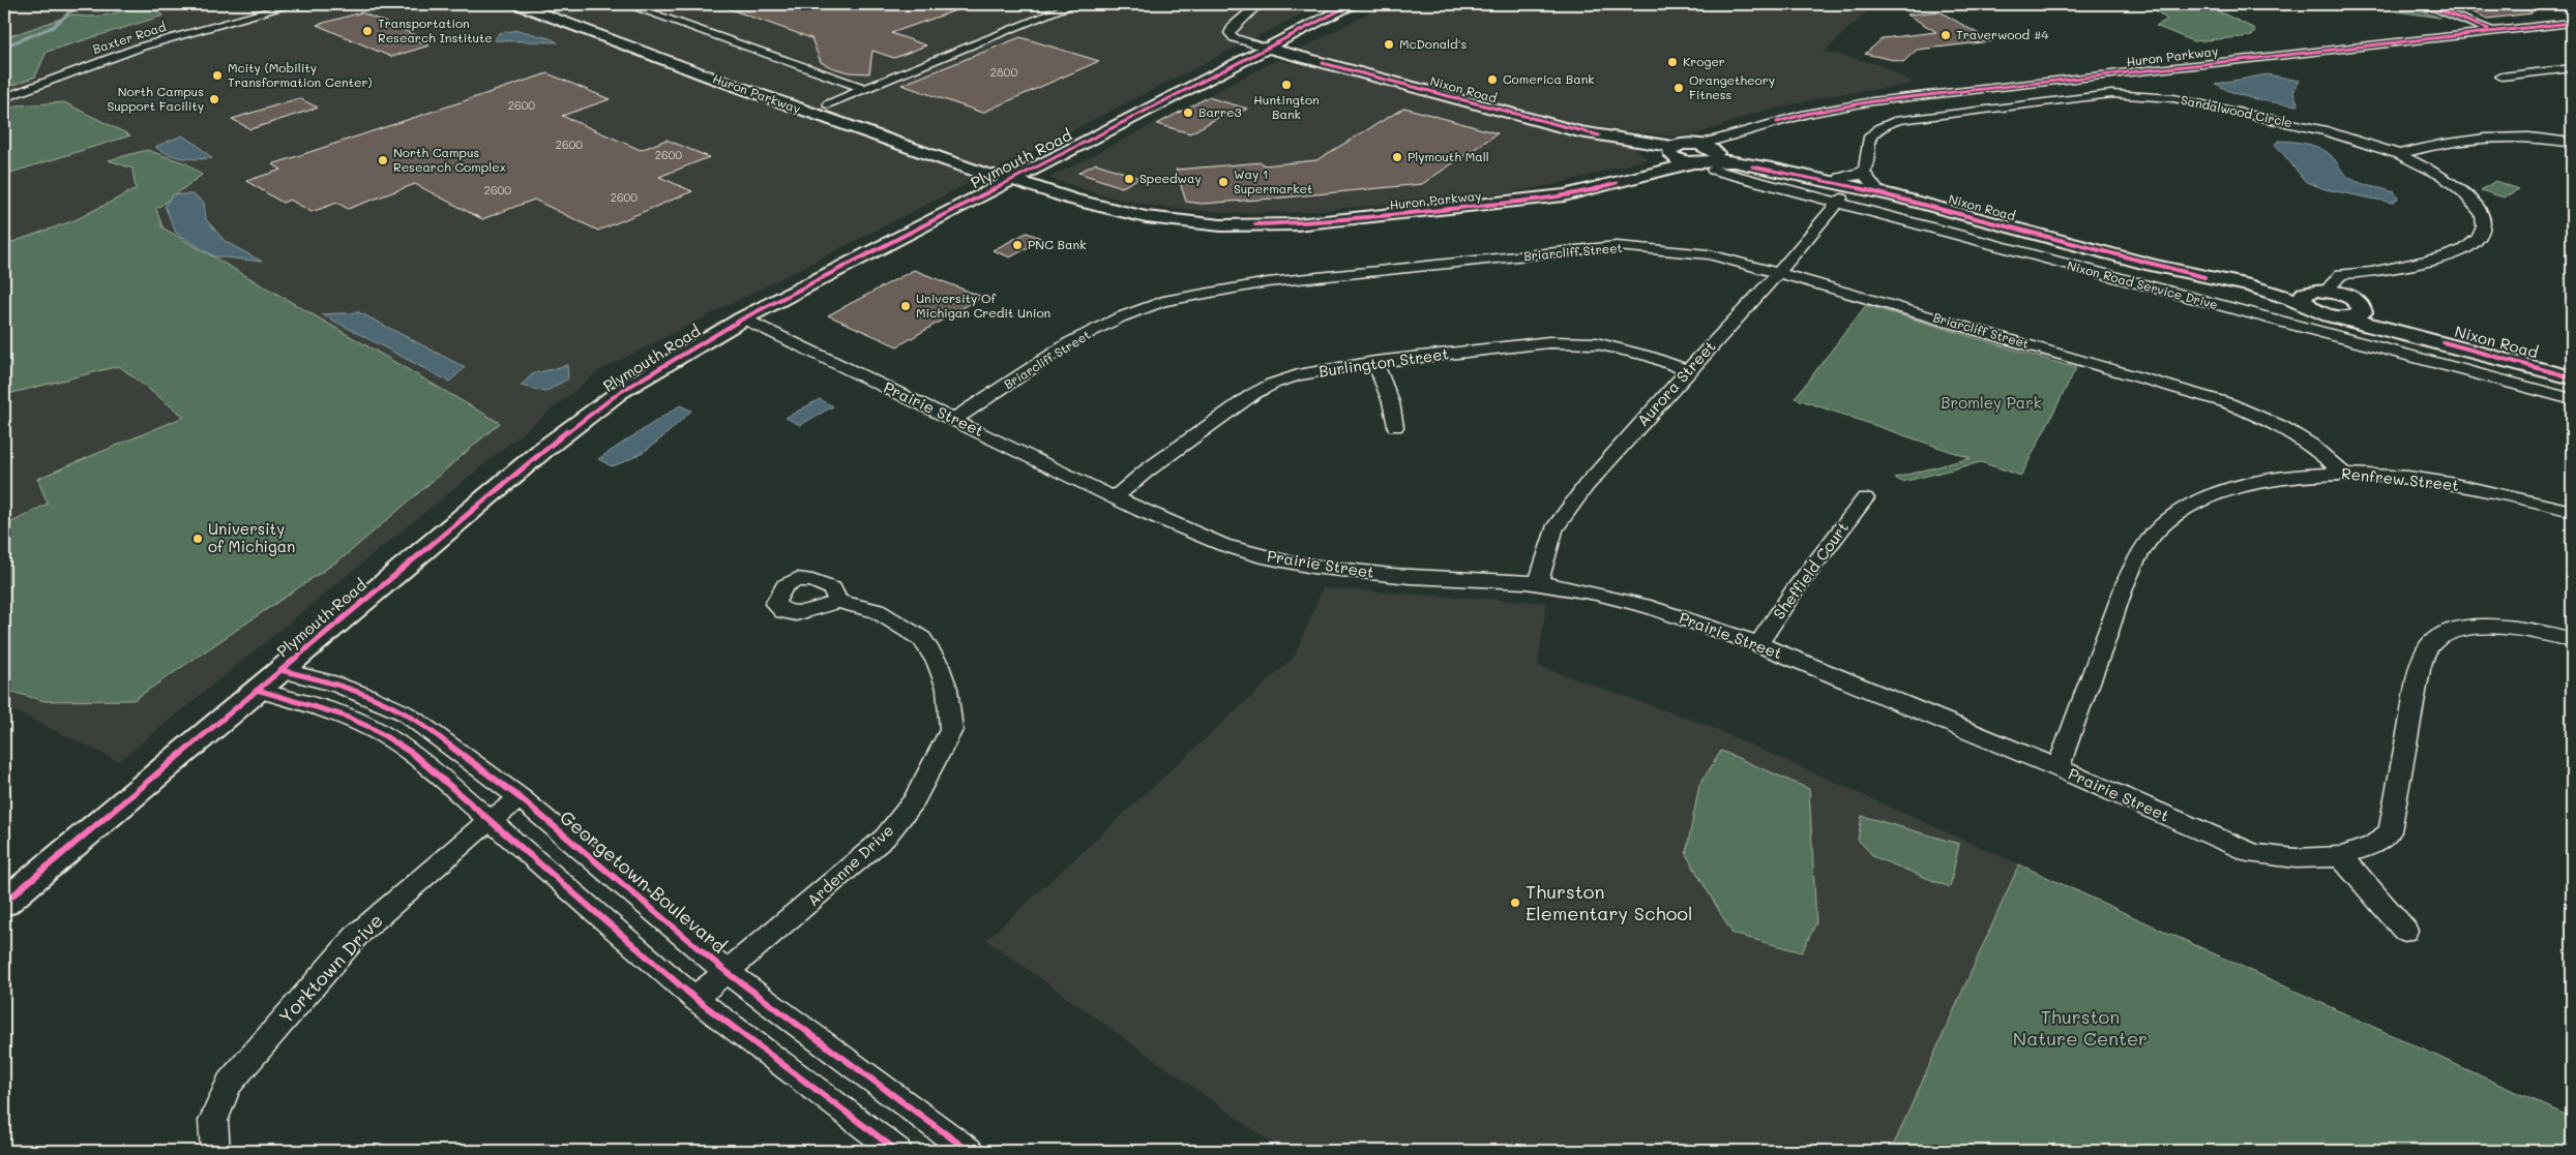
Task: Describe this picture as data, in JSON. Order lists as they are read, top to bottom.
{
  "streets": {
    "main road": ["Huron Parkway", "Nixon Road", "Plymouth Road"],
    "street": [
      "Baxter Road",
      "Sandalwood Circle",
      "Briarcliff Street",
      "Nixon Road Service Drive",
      "Burlington Street",
      "Aurora Street",
      "Prairie Street",
      "Renfrew Street",
      "Sheffield Court",
      "Ardenne Drive",
      "Georgetown Boulevard",
      "Yorktown Drive"
    ]
  },
  "crossings": [
    ["Huron Parkway", "Nixon Road"],
    ["Huron Parkway", "Plymouth Road"],
    ["Nixon Road", "Sandalwood Circle"],
    ["Nixon Road", "Plymouth Road"],
    ["Nixon Road", "Nixon Road Service Drive"],
    ["Nixon Road", "Aurora Street"],
    ["Plymouth Road", "Prairie Street"],
    ["Plymouth Road", "Georgetown Boulevard"],
    ["Briarcliff Street", "Aurora Street"],
    ["Briarcliff Street", "Prairie Street"],
    ["Briarcliff Street", "Renfrew Street"],
    ["Nixon Road Service Drive", "Aurora Street"],
    ["Burlington Street", "Aurora Street"],
    ["Burlington Street", "Prairie Street"],
    ["Aurora Street", "Prairie Street"],
    ["Prairie Street", "Renfrew Street"],
    ["Prairie Street", "Sheffield Court"],
    ["Ardenne Drive", "Georgetown Boulevard"],
    ["Georgetown Boulevard", "Yorktown Drive"]
  ],
  "parks": ["Bromley Park", "Thurston Nature Center"],
  "places": [
    "Transportation Research Institute",
    "Traverwood #4",
    "McDonald's",
    "Kroger",
    "Mcity (Mobility Transformation Center)",
    "Comerica Bank",
    "Huntington Bank",
    "Orangetheory Fitness",
    "North Campus Support Facility",
    "Barre3",
    "Plymouth Mall",
    "North Campus Research Complex",
    "Speedway",
    "Way 1 Supermarket",
    "PNC Bank",
    "University Of Michigan Credit Union",
    "University of Michigan",
    "Thurston Elementary School"
  ],
  "house_numbers": [
    "2800",
    "2600",
    "2600",
    "2600",
    "2600",
    "2600"
  ]
}
